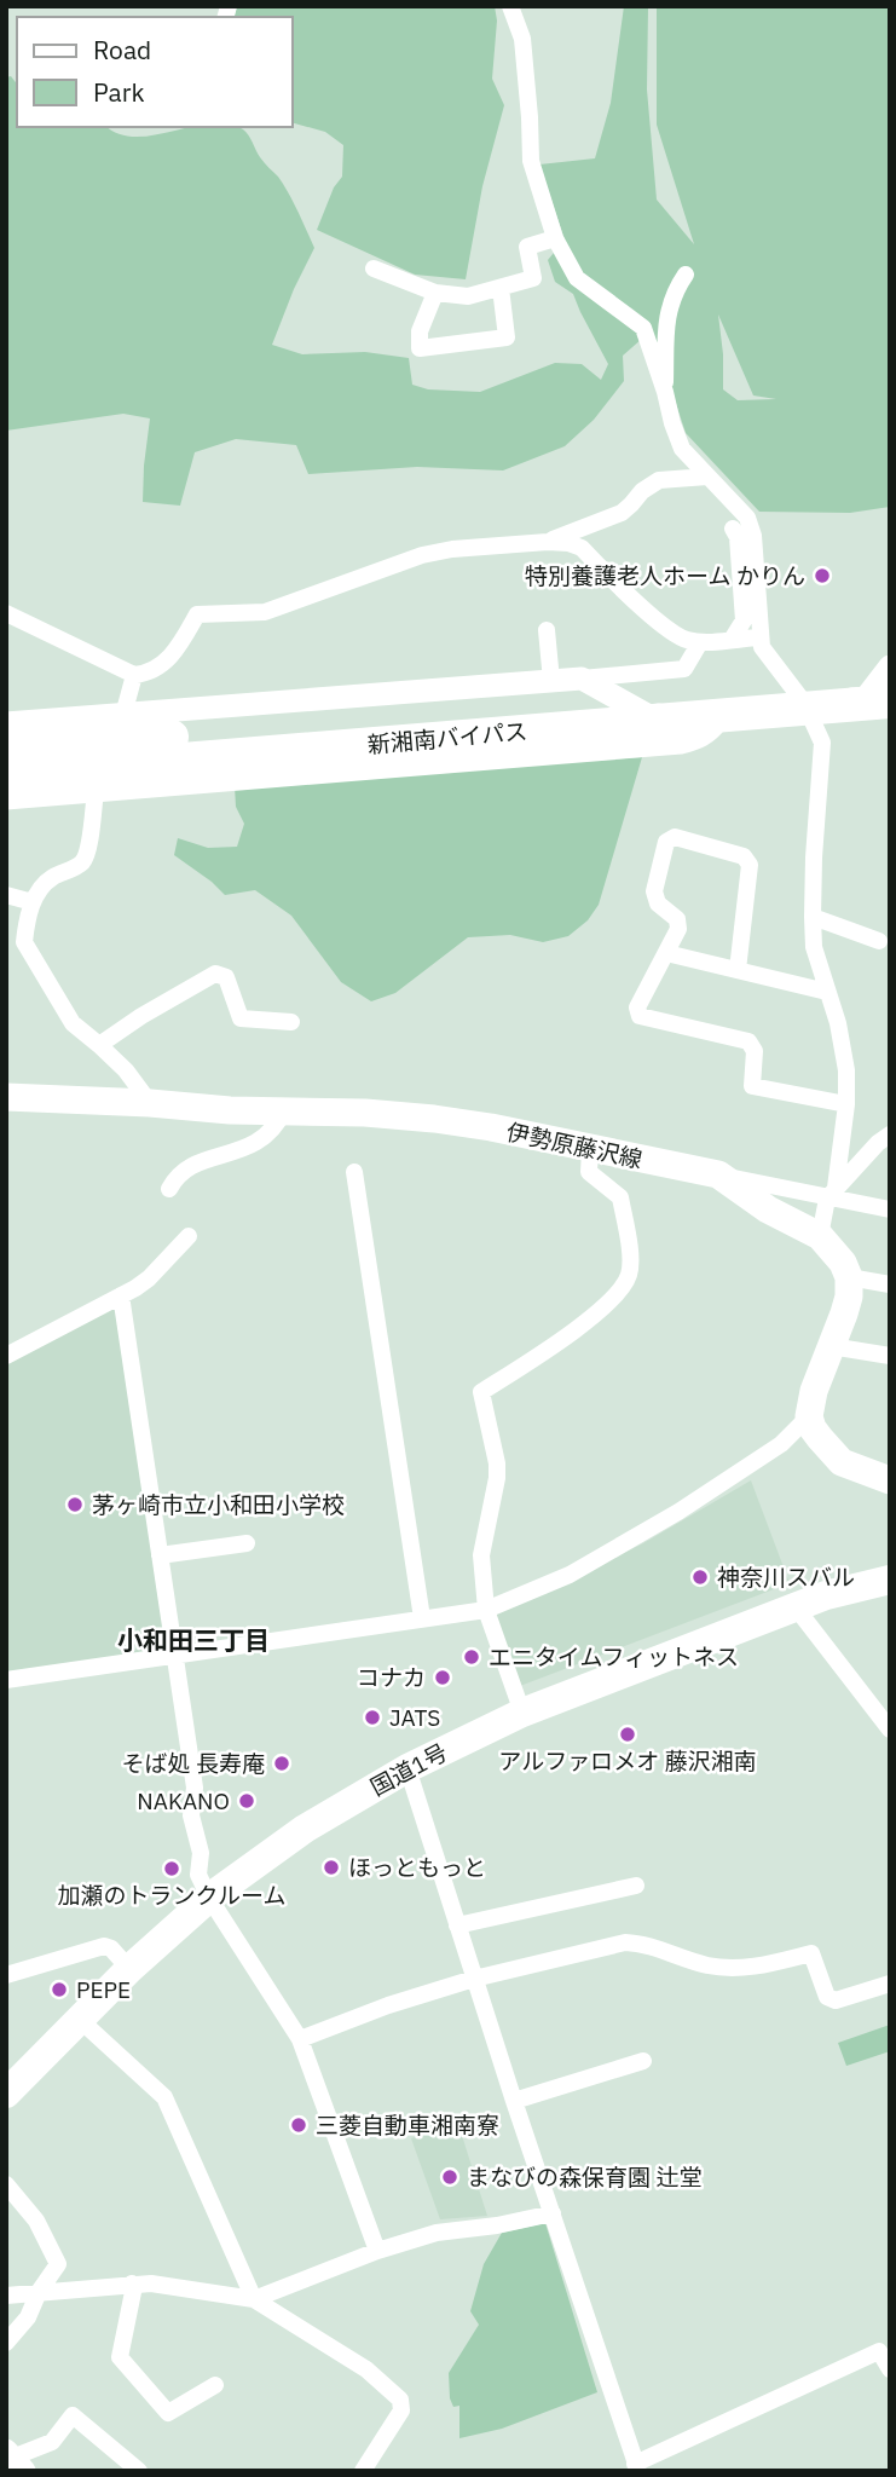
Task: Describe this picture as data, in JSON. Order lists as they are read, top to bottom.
{
  "streets": {
    "highway": ["新湘南バイパス", "国道1号"],
    "main road": ["伊勢原藤沢線"]
  },
  "districts": ["小和田三丁目"],
  "places": [
    "特別養護老人ホーム かりん",
    "茅ヶ崎市立小和田小学校",
    "神奈川スバル",
    "エニタイムフィットネス",
    "コナカ",
    "JATS",
    "アルファロメオ 藤沢湘南",
    "そば処 長寿庵",
    "NAKANO",
    "ほっともっと",
    "加瀬のトランクルーム",
    "PEPE",
    "三菱自動車湘南寮",
    "まなびの森保育園 辻堂"
  ],
  "legend": ["Road", "Park"]
}
